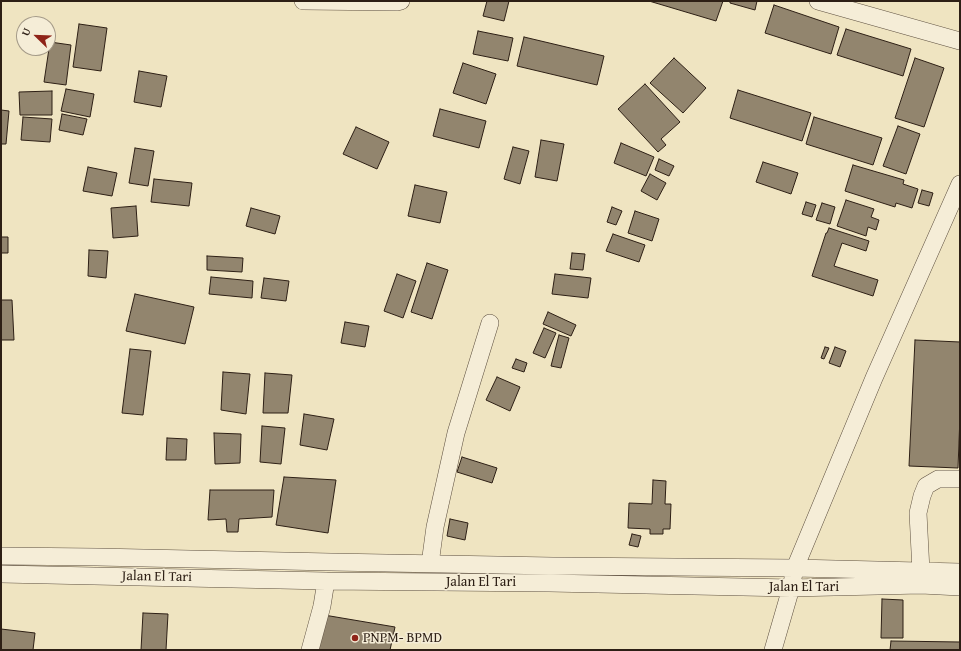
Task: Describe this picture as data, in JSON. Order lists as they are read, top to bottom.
{
  "streets": {
    "street": ["Jalan El Tari"]
  },
  "places": ["PNPM- BPMD"],
  "north": "top left"
}
